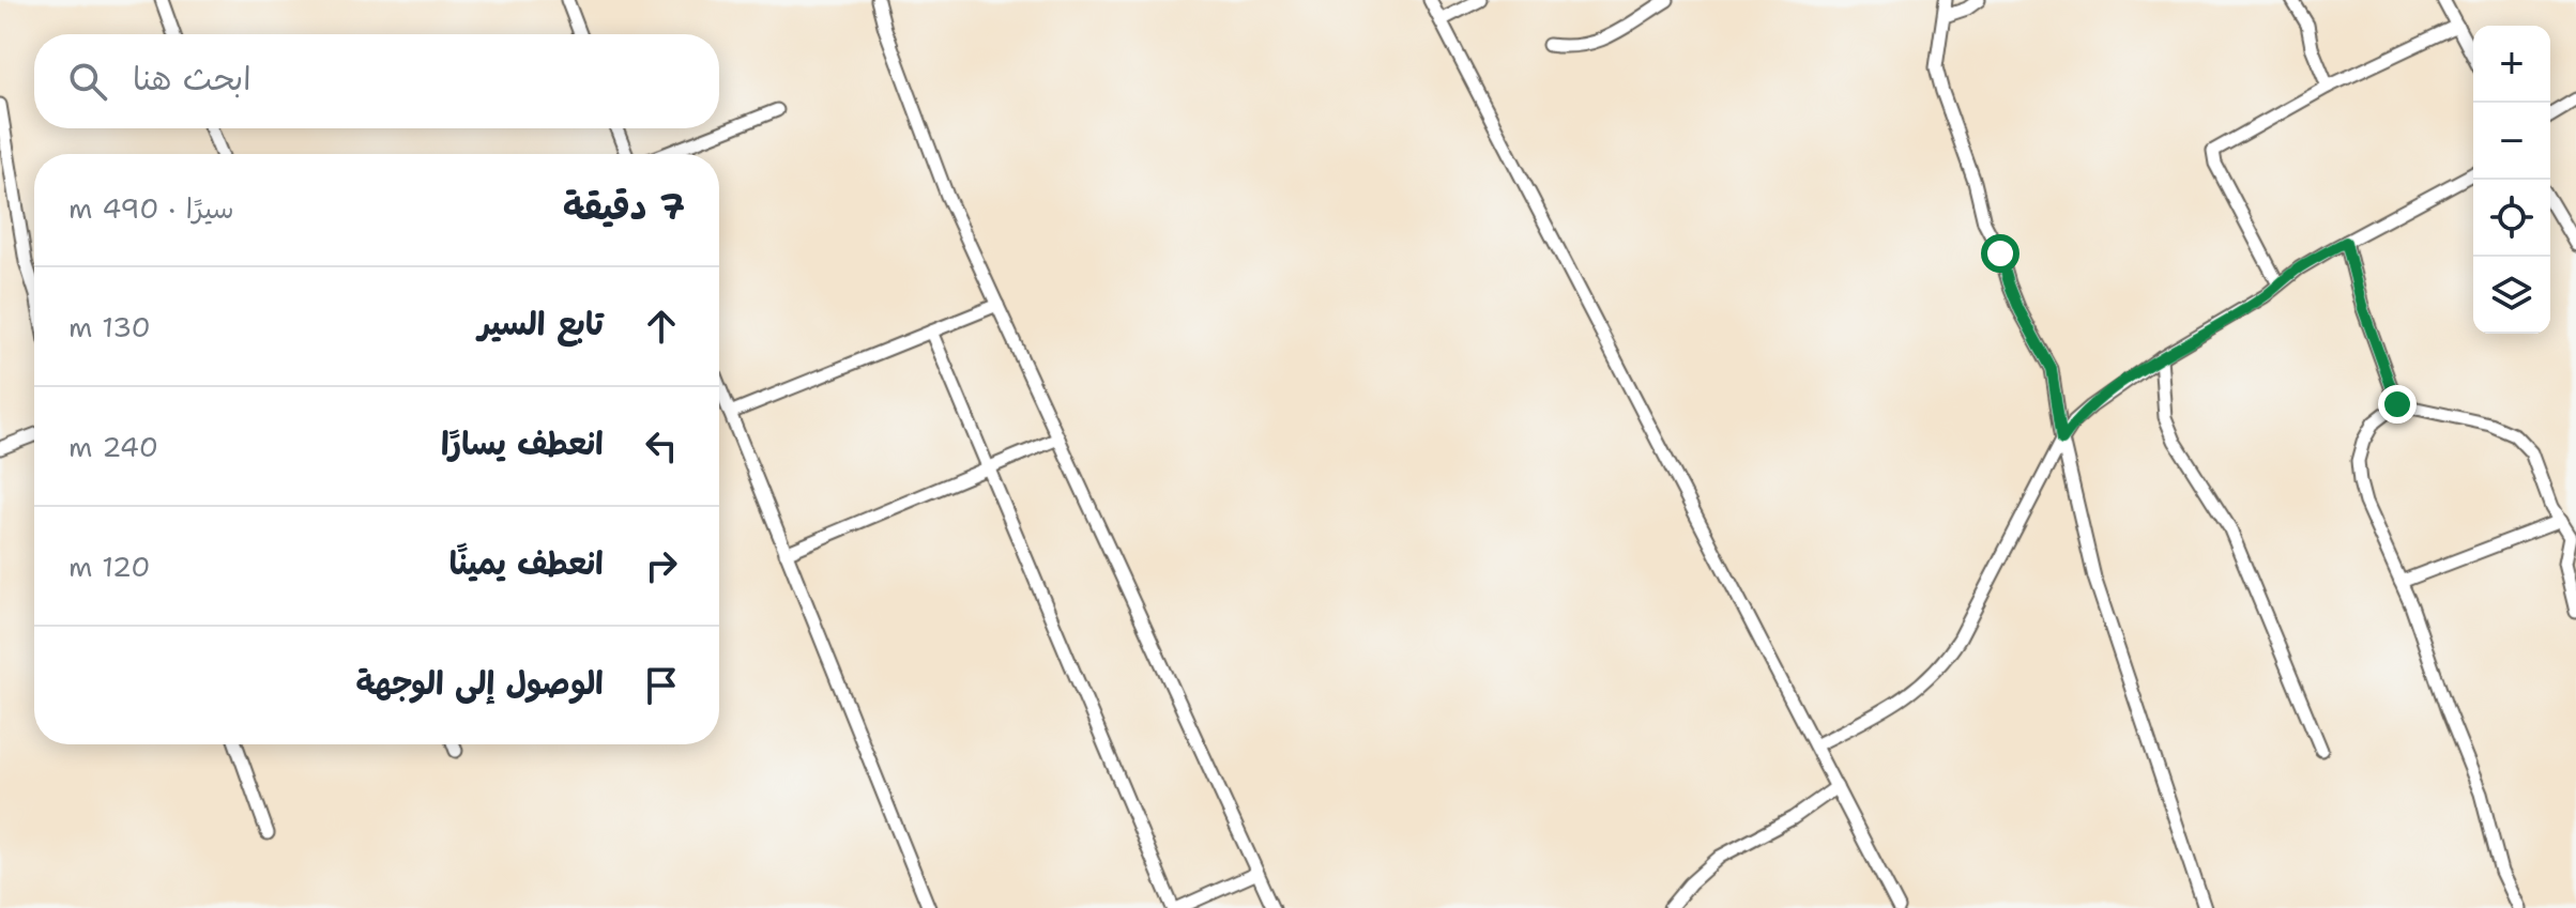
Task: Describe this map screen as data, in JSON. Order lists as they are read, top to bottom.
{
  "page": {
    "map_buttons": ["+", "−"],
    "search": "ابحث هنا",
    "heading": ["7 دقيقة", "سيرًا · 490 m"],
    "list": [
      ["تابع السير", "130 m"],
      ["انعطف يسارًا", "240 m"],
      ["انعطف يمينًا", "120 m"],
      "الوصول إلى الوجهة"
    ]
  }
}
